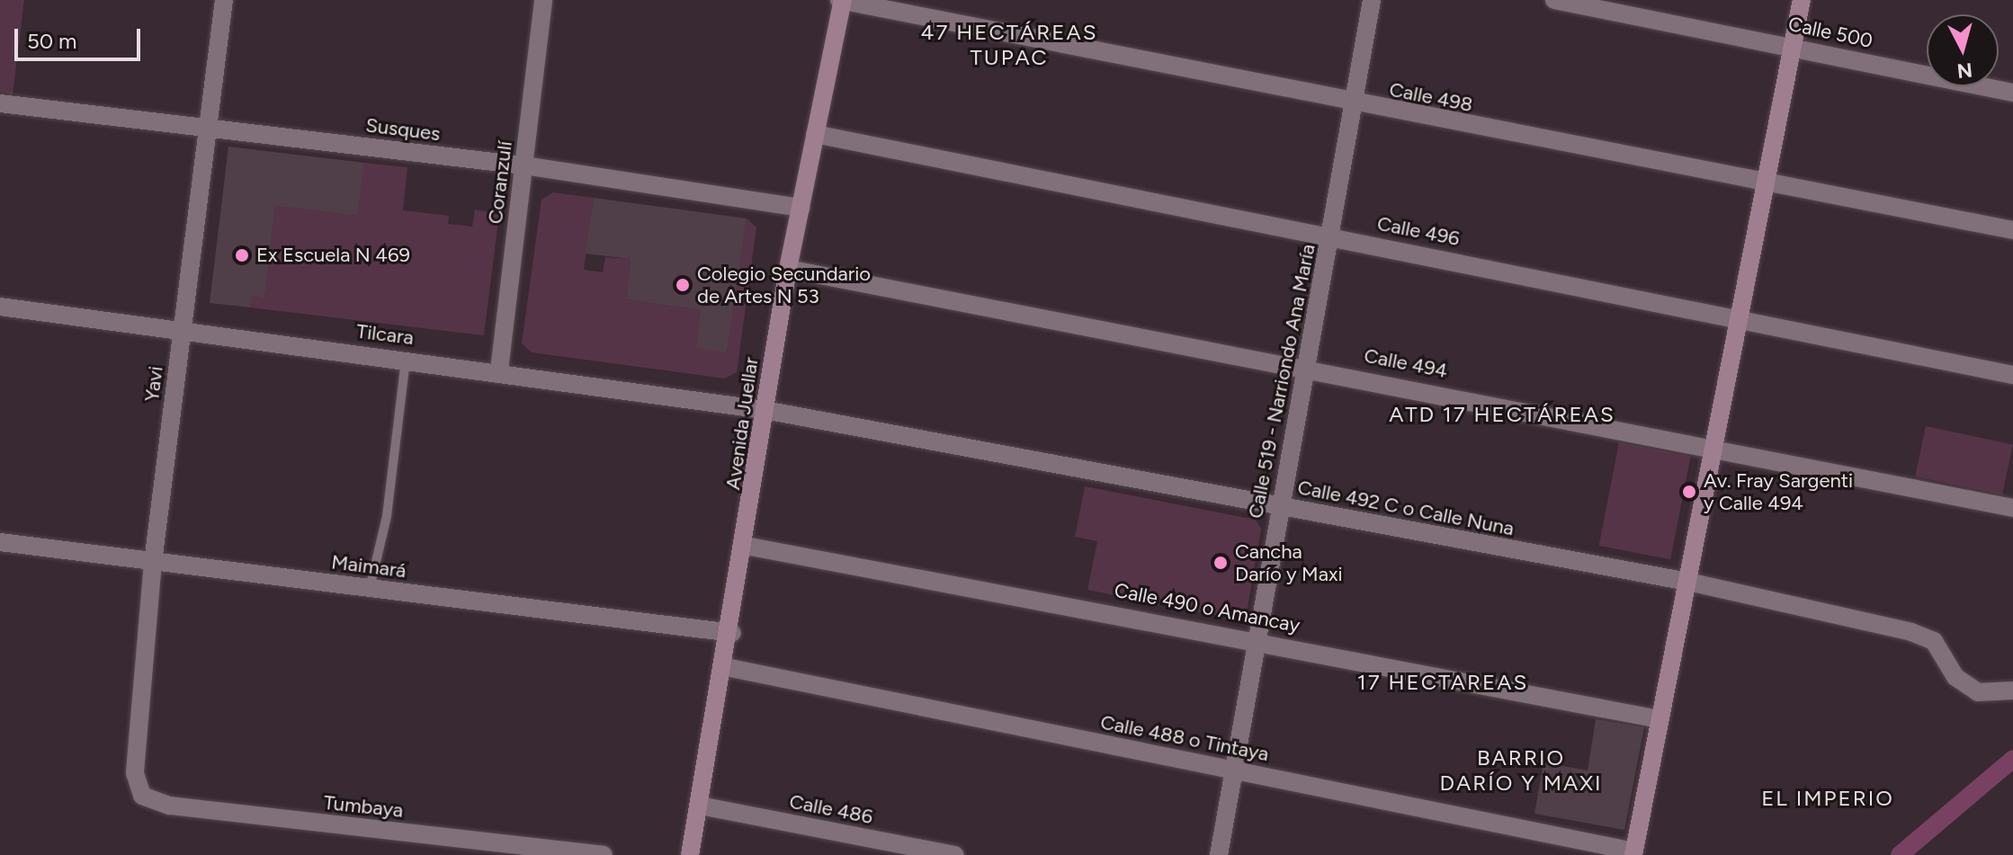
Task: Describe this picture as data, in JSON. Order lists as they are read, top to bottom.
{
  "streets": {
    "street": [
      "Calle 500",
      "Calle 498",
      "Susques",
      "Coranzulí",
      "Calle 496",
      "Tilcara",
      "Calle 494",
      "Calle 519 - Narriondo Ana María",
      "Yavi",
      "Avenida Juellar",
      "Calle 492 C o Calle Nuna",
      "Maimará",
      "Calle 490 o Amancay",
      "Calle 488 o Tintaya",
      "Tumbaya",
      "Calle 486"
    ]
  },
  "crossings": [
    ["Calle 498", "Calle 519 - Narriondo Ana María"],
    ["Calle 498", "Avenida Juellar"],
    ["Susques", "Coranzulí"],
    ["Susques", "Yavi"],
    ["Susques", "Avenida Juellar"],
    ["Coranzulí", "Tilcara"],
    ["Calle 496", "Calle 519 - Narriondo Ana María"],
    ["Calle 496", "Avenida Juellar"],
    ["Tilcara", "Yavi"],
    ["Tilcara", "Avenida Juellar"],
    ["Tilcara", "Calle 492 C o Calle Nuna"],
    ["Calle 494", "Calle 519 - Narriondo Ana María"],
    ["Calle 494", "Avenida Juellar"],
    ["Calle 519 - Narriondo Ana María", "Calle 492 C o Calle Nuna"],
    ["Calle 519 - Narriondo Ana María", "Calle 490 o Amancay"],
    ["Calle 519 - Narriondo Ana María", "Calle 488 o Tintaya"],
    ["Yavi", "Maimará"],
    ["Yavi", "Tumbaya"],
    ["Avenida Juellar", "Calle 492 C o Calle Nuna"],
    ["Avenida Juellar", "Maimará"],
    ["Avenida Juellar", "Calle 490 o Amancay"],
    ["Avenida Juellar", "Calle 488 o Tintaya"],
    ["Avenida Juellar", "Calle 486"]
  ],
  "districts": [
    "47 HECTÁREAS TUPAC",
    "ATD 17 HECTÁREAS",
    "17 HECTAREAS",
    "BARRIO DARÍO Y MAXI",
    "EL IMPERIO"
  ],
  "places": [
    "Ex Escuela N 469",
    "Colegio Secundario de Artes N 53",
    "Av. Fray Sargenti y Calle 494",
    "Cancha Darío y Maxi"
  ],
  "scale_bar": "50 m",
  "north": "bottom"
}
